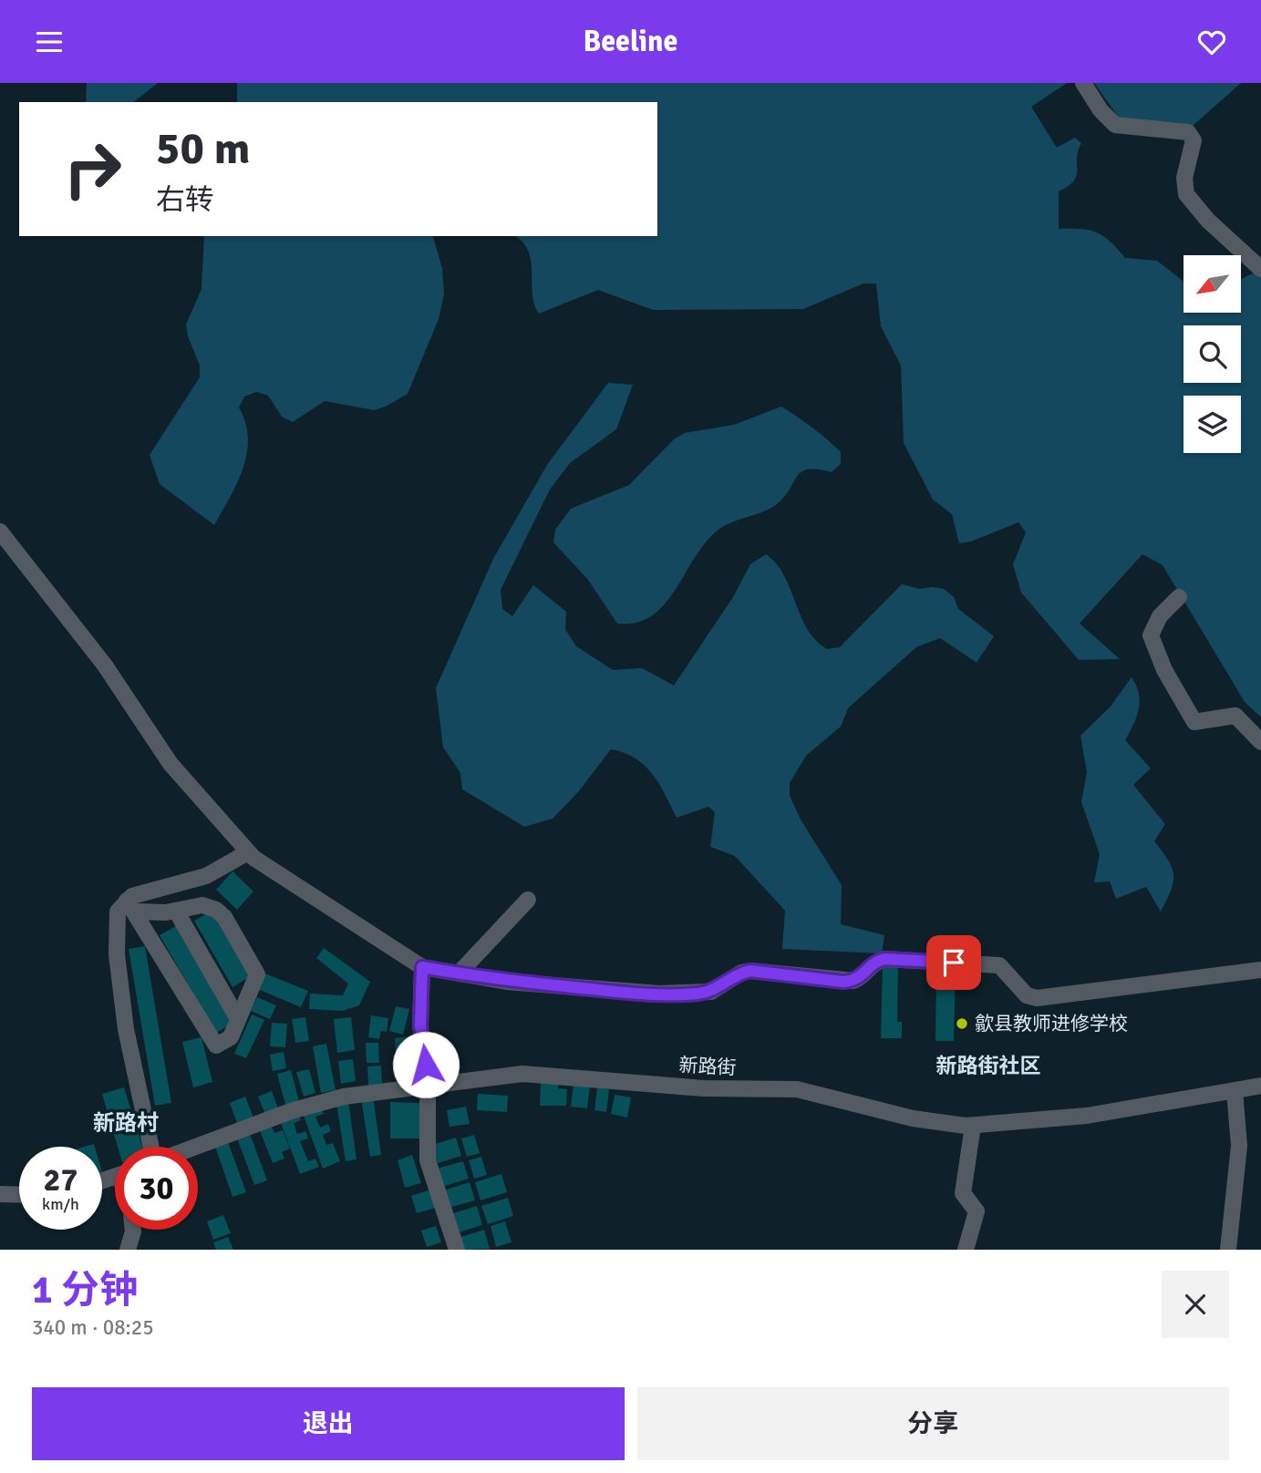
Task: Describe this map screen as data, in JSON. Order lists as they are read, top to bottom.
{
  "streets": {
    "street": ["新路街"]
  },
  "districts": ["新路街社区", "新路村"],
  "places": ["歙县教师进修学校"],
  "north": "bottom left",
  "page": {
    "header": "Beeline",
    "turn": ["50 m", "右转"],
    "speed": "27 km/h",
    "limit": "30",
    "heading": ["1 分钟", "340 m · 08:25"],
    "buttons": ["退出", "分享"]
  }
}
